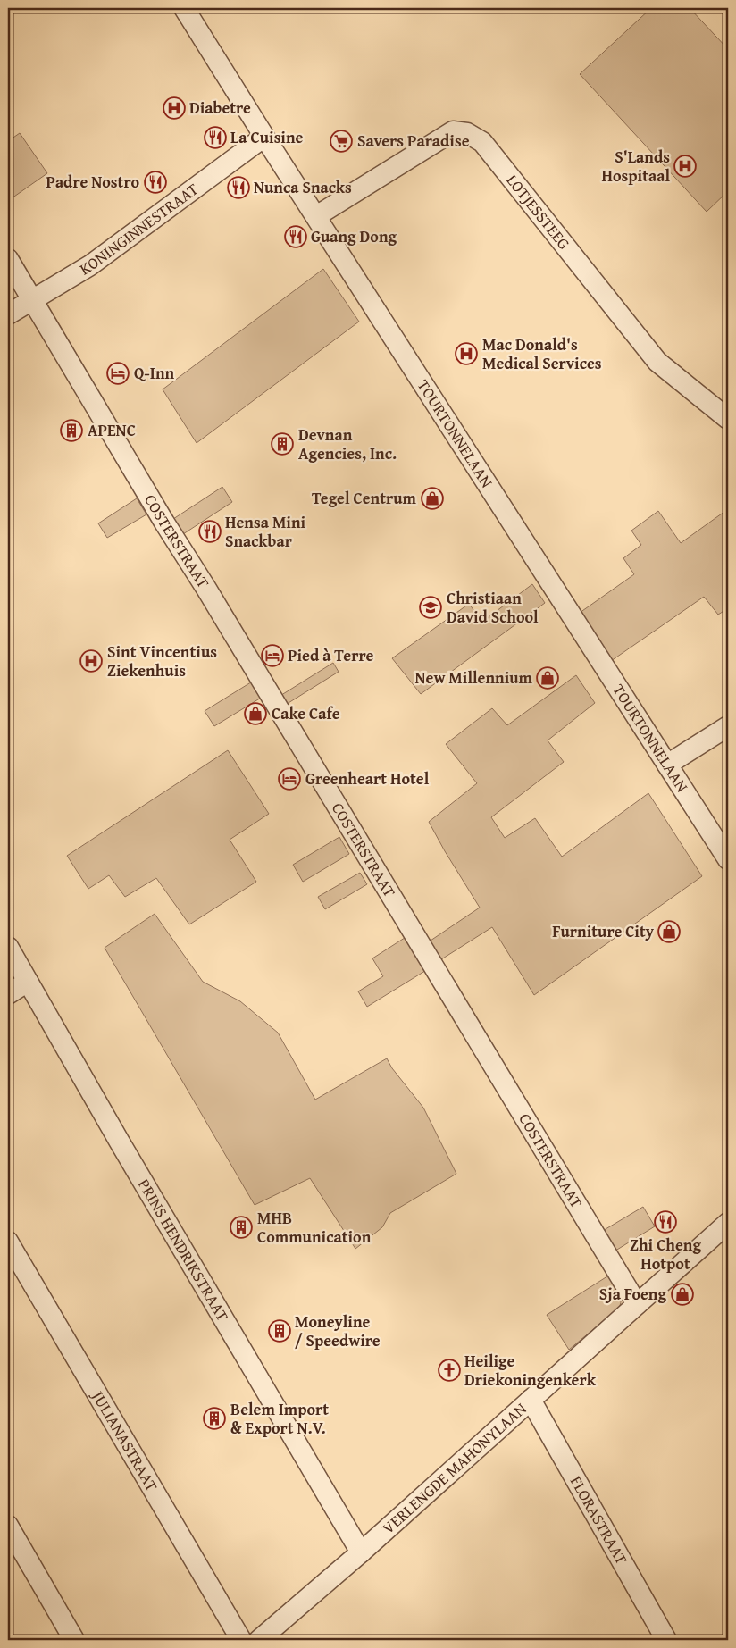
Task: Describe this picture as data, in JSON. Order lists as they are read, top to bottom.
{
  "streets": {
    "street": [
      "LOTJESSTEEG",
      "KONINGINNESTRAAT",
      "TOURTONNELAAN",
      "COSTERSTRAAT",
      "PRINS HENDRIKSTRAAT",
      "JULIANASTRAAT",
      "VERLENGDE MAHONYLAAN",
      "FLORASTRAAT"
    ]
  },
  "crossings": [
    ["LOTJESSTEEG", "TOURTONNELAAN"],
    ["KONINGINNESTRAAT", "TOURTONNELAAN"],
    ["KONINGINNESTRAAT", "COSTERSTRAAT"],
    ["COSTERSTRAAT", "VERLENGDE MAHONYLAAN"],
    ["PRINS HENDRIKSTRAAT", "VERLENGDE MAHONYLAAN"],
    ["VERLENGDE MAHONYLAAN", "FLORASTRAAT"]
  ],
  "places": {
    "hospital": [
      "Diabetre",
      "S'Lands Hospitaal",
      "Mac Donald's Medical Services",
      "Sint Vincentius Ziekenhuis"
    ],
    "restaurant": [
      "La Cuisine",
      "Padre Nostro",
      "Nunca Snacks",
      "Guang Dong",
      "Hensa Mini Snackbar",
      "Zhi Cheng Hotpot"
    ],
    "supermarket": ["Savers Paradise"],
    "hotel": ["Q-Inn", "Pied à Terre", "Greenheart Hotel"],
    "building": [
      "APENC",
      "Devnan Agencies, Inc.",
      "MHB Communication",
      "Moneyline / Speedwire",
      "Belem Import & Export N.V."
    ],
    "shop": [
      "Tegel Centrum",
      "New Millennium",
      "Cake Cafe",
      "Furniture City",
      "Sja Foeng"
    ],
    "school or university": ["Christiaan David School"],
    "church": ["Heilige Driekoningenkerk"]
  }
}
